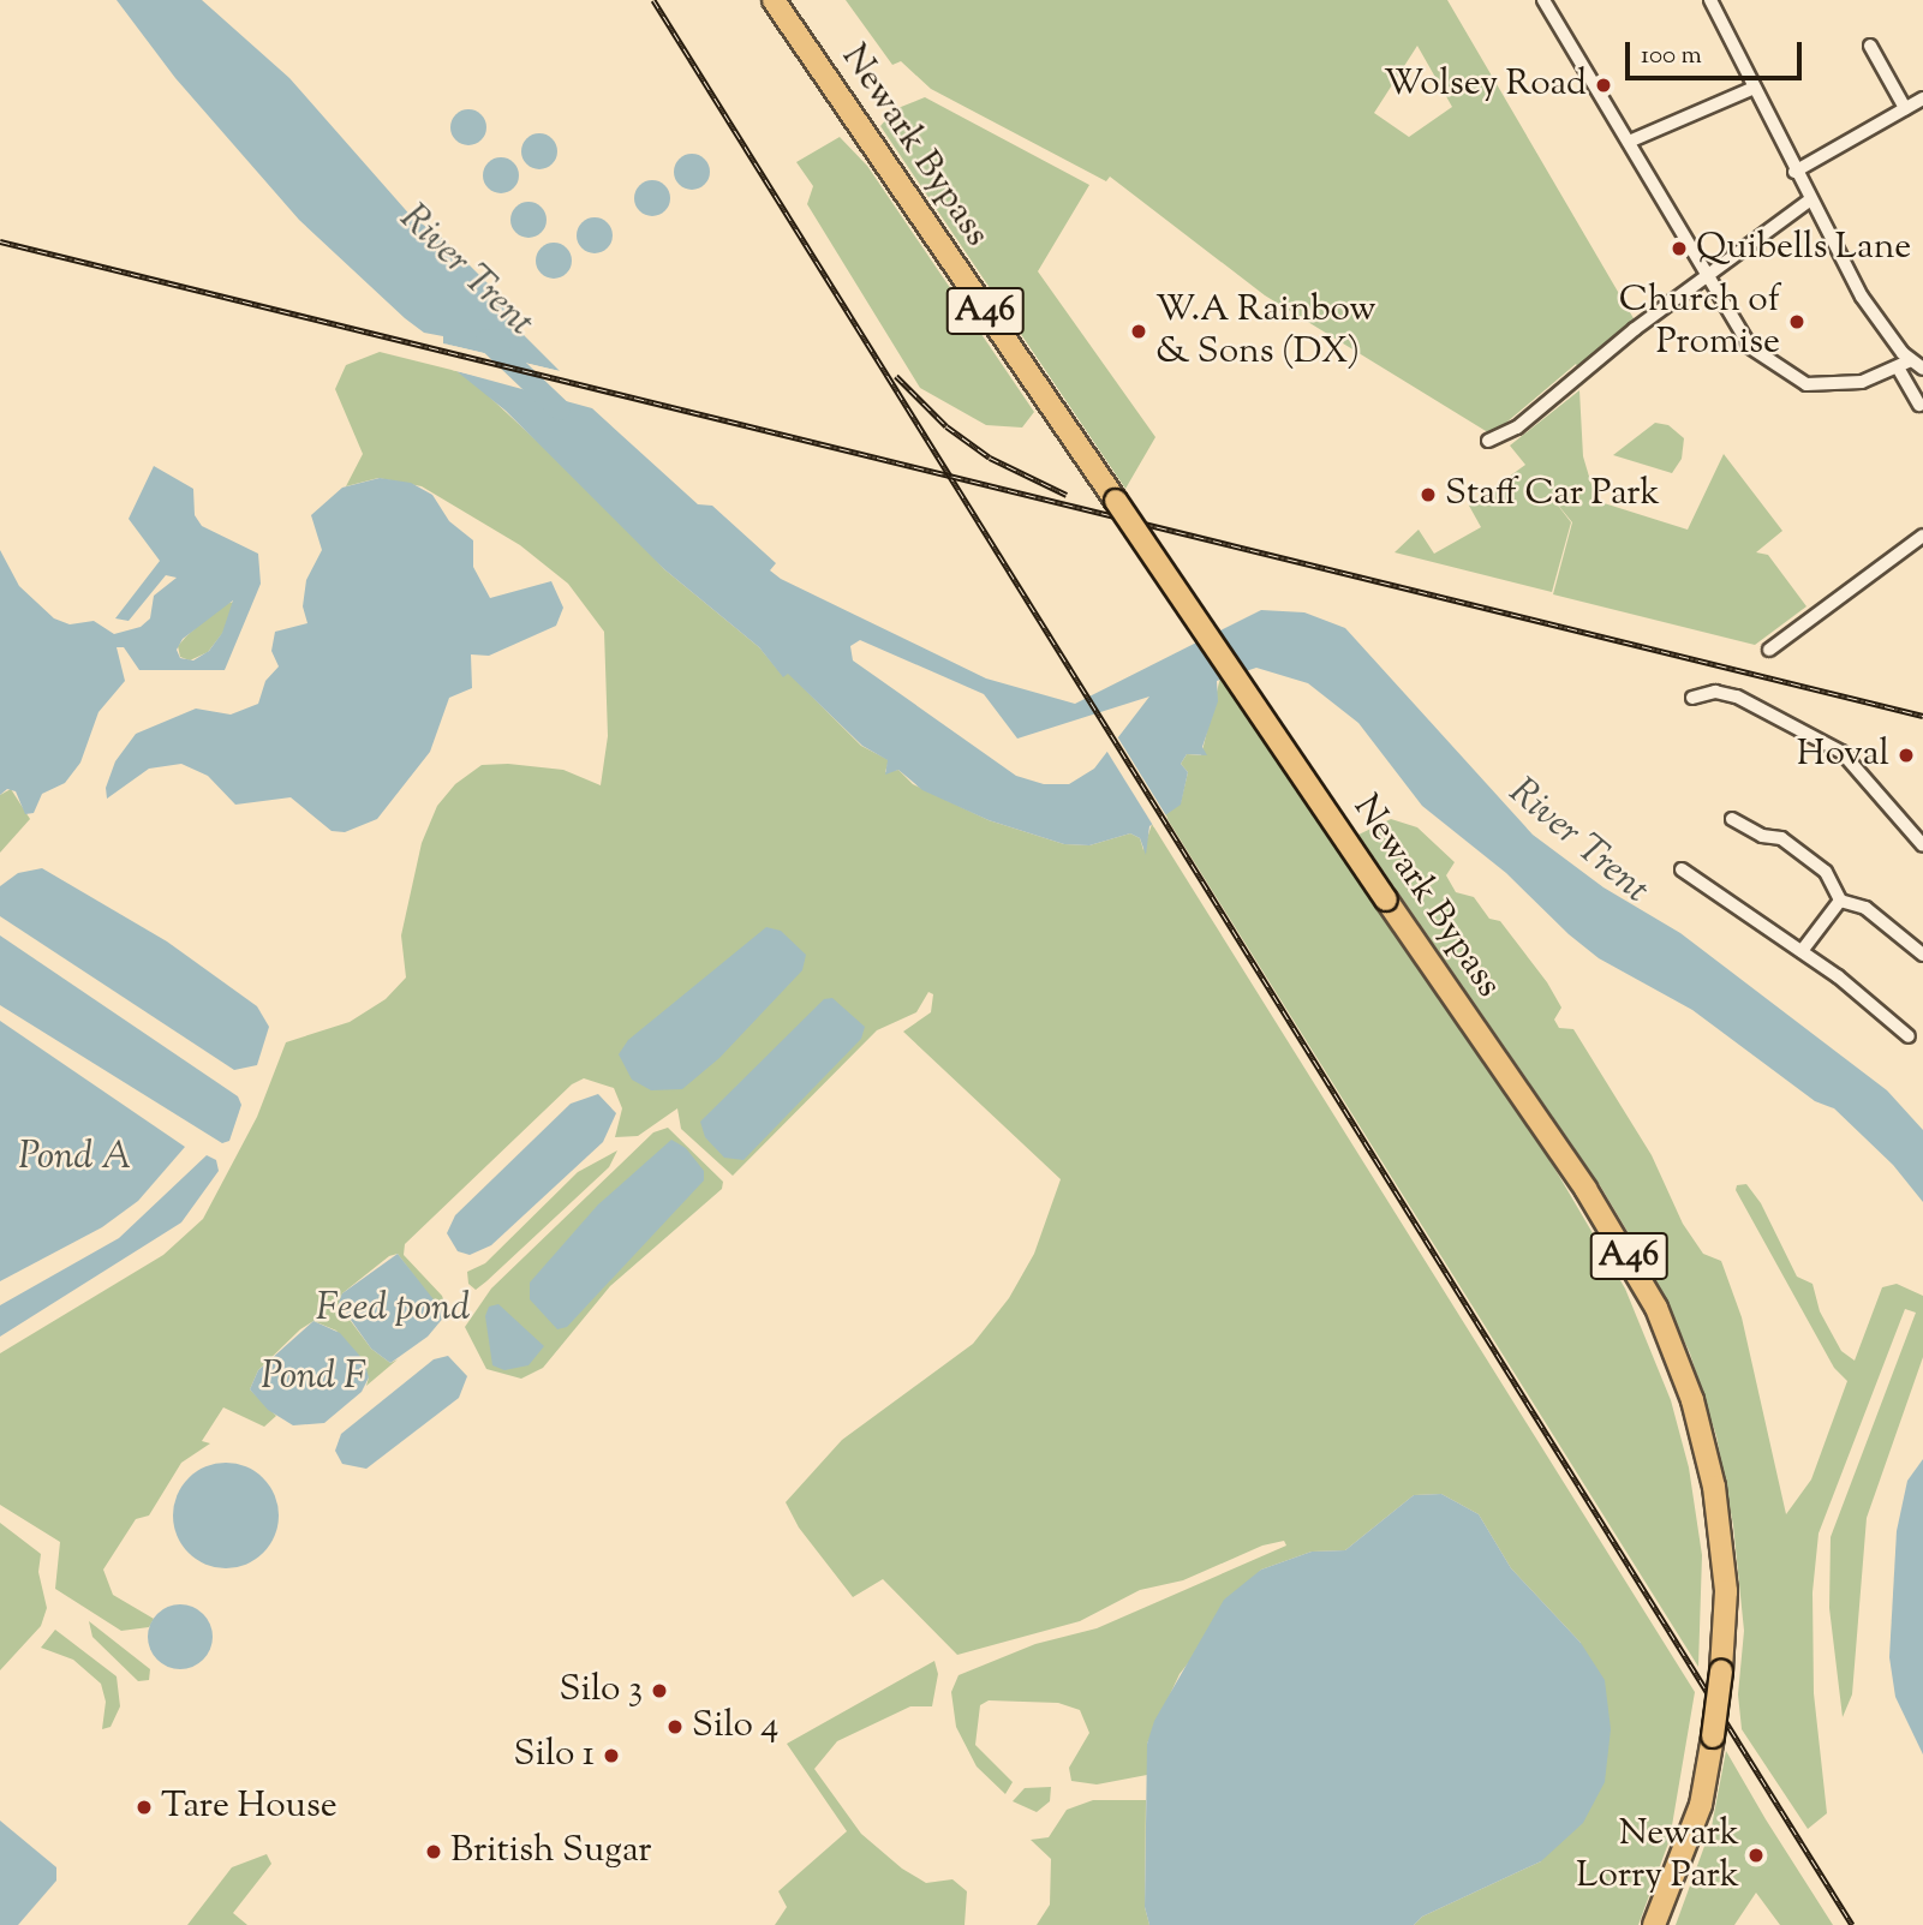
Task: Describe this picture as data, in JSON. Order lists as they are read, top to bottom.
{
  "streets": {
    "highway": ["Newark Bypass", "A46"]
  },
  "water": [
    "River Trent",
    "Pond A",
    "Feed pond",
    "Pond F"
  ],
  "places": [
    "Wolsey Road",
    "Quibells Lane",
    "Church of Promise",
    "W.A Rainbow & Sons (DX)",
    "Staff Car Park",
    "Hoval",
    "Silo 3",
    "Silo 4",
    "Silo 1",
    "Tare House",
    "British Sugar",
    "Newark Lorry Park"
  ],
  "scale_bar": "100 m"
}
